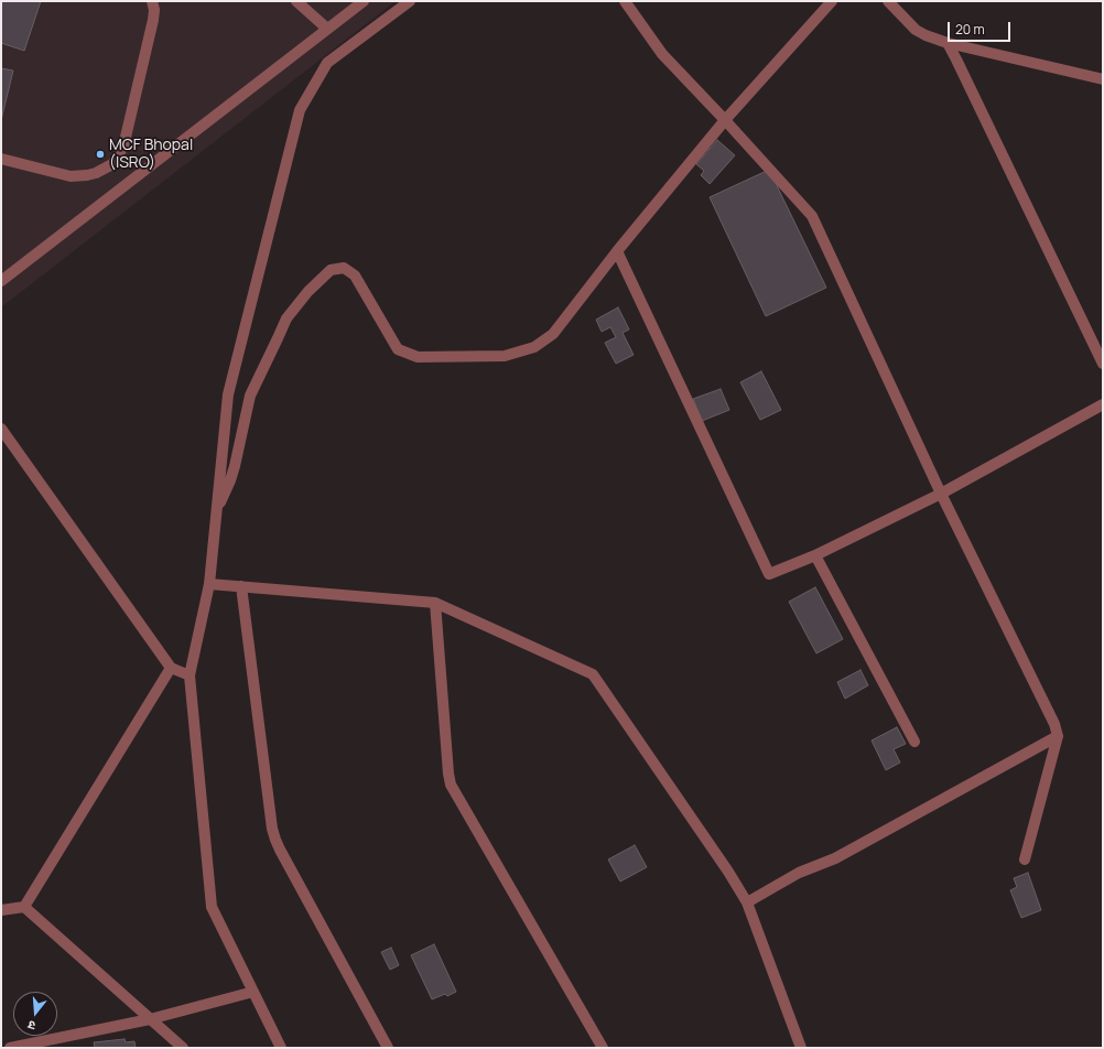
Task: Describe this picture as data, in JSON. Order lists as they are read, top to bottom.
{
  "places": ["MCF Bhopal (ISRO)"],
  "scale_bar": "20 m",
  "north": "bottom"
}
